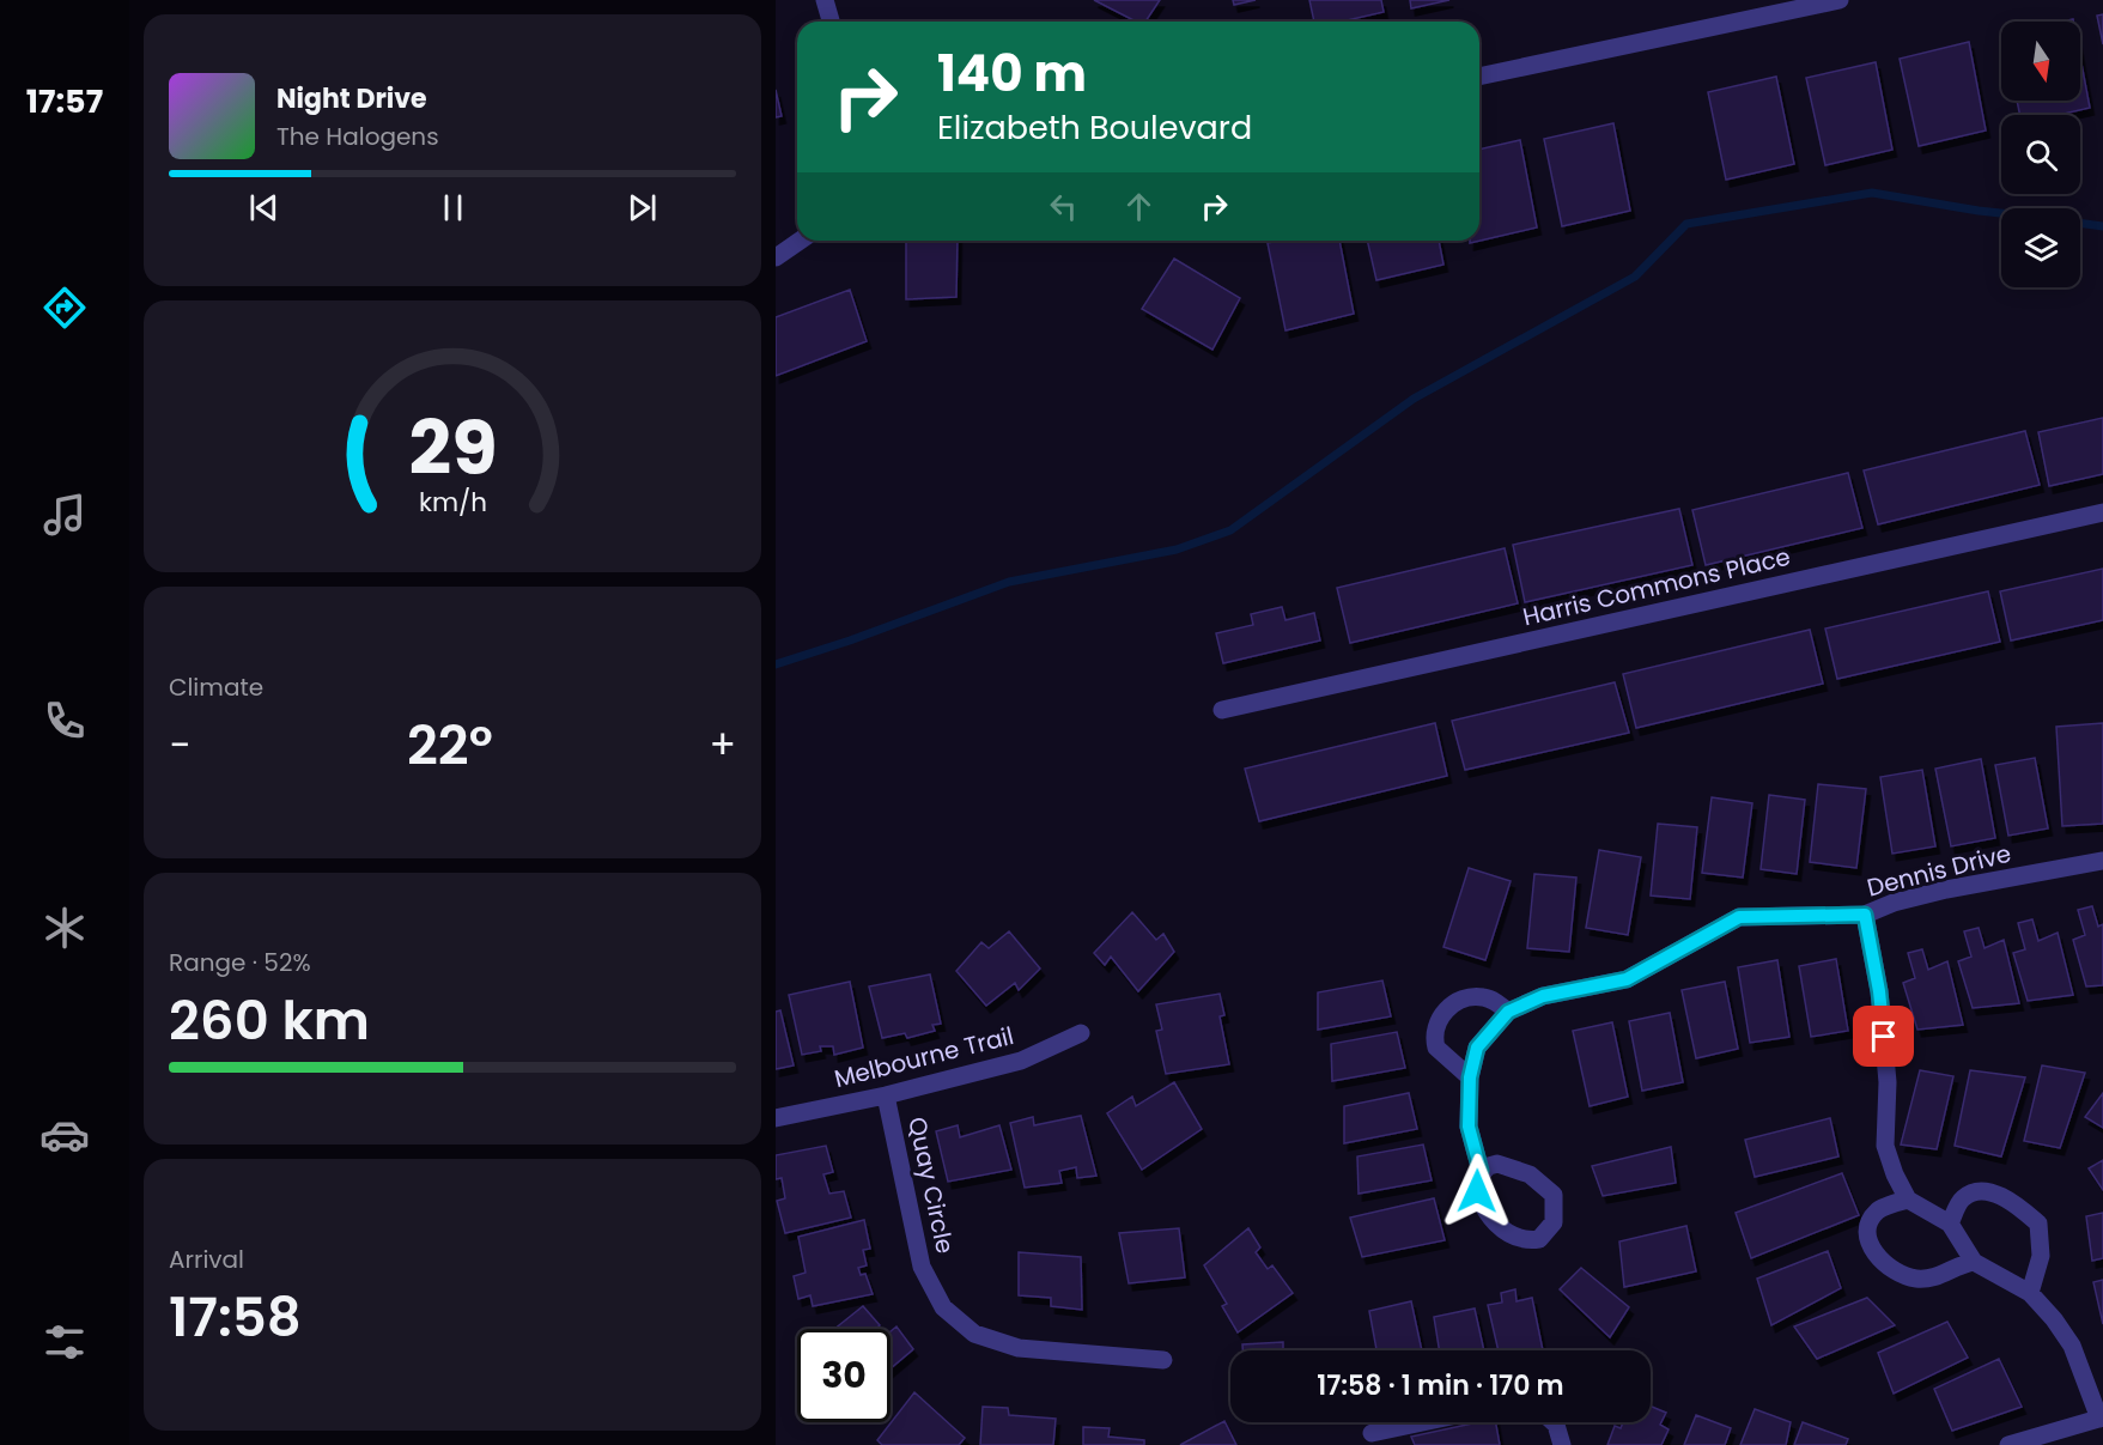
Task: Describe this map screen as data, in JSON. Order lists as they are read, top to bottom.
{
  "streets": {
    "street": [
      "Harris Commons Place",
      "Dennis Drive",
      "Melbourne Trail",
      "Quay Circle"
    ]
  },
  "crossings": [
    ["Melbourne Trail", "Quay Circle"]
  ],
  "north": "bottom",
  "page": {
    "tabs": "17:57",
    "turn": ["140 m", "Elizabeth Boulevard"],
    "song": ["Night Drive", "The Halogens"],
    "tile": [
      "Climate",
      ["Range · 52%", "260 km"],
      ["Arrival", "17:58"]
    ],
    "heat": ["−", "22°", "+"],
    "limit": "30",
    "trip": "17:58 · 1 min · 170 m",
    "gauge": ["29", "km/h"]
  }
}
